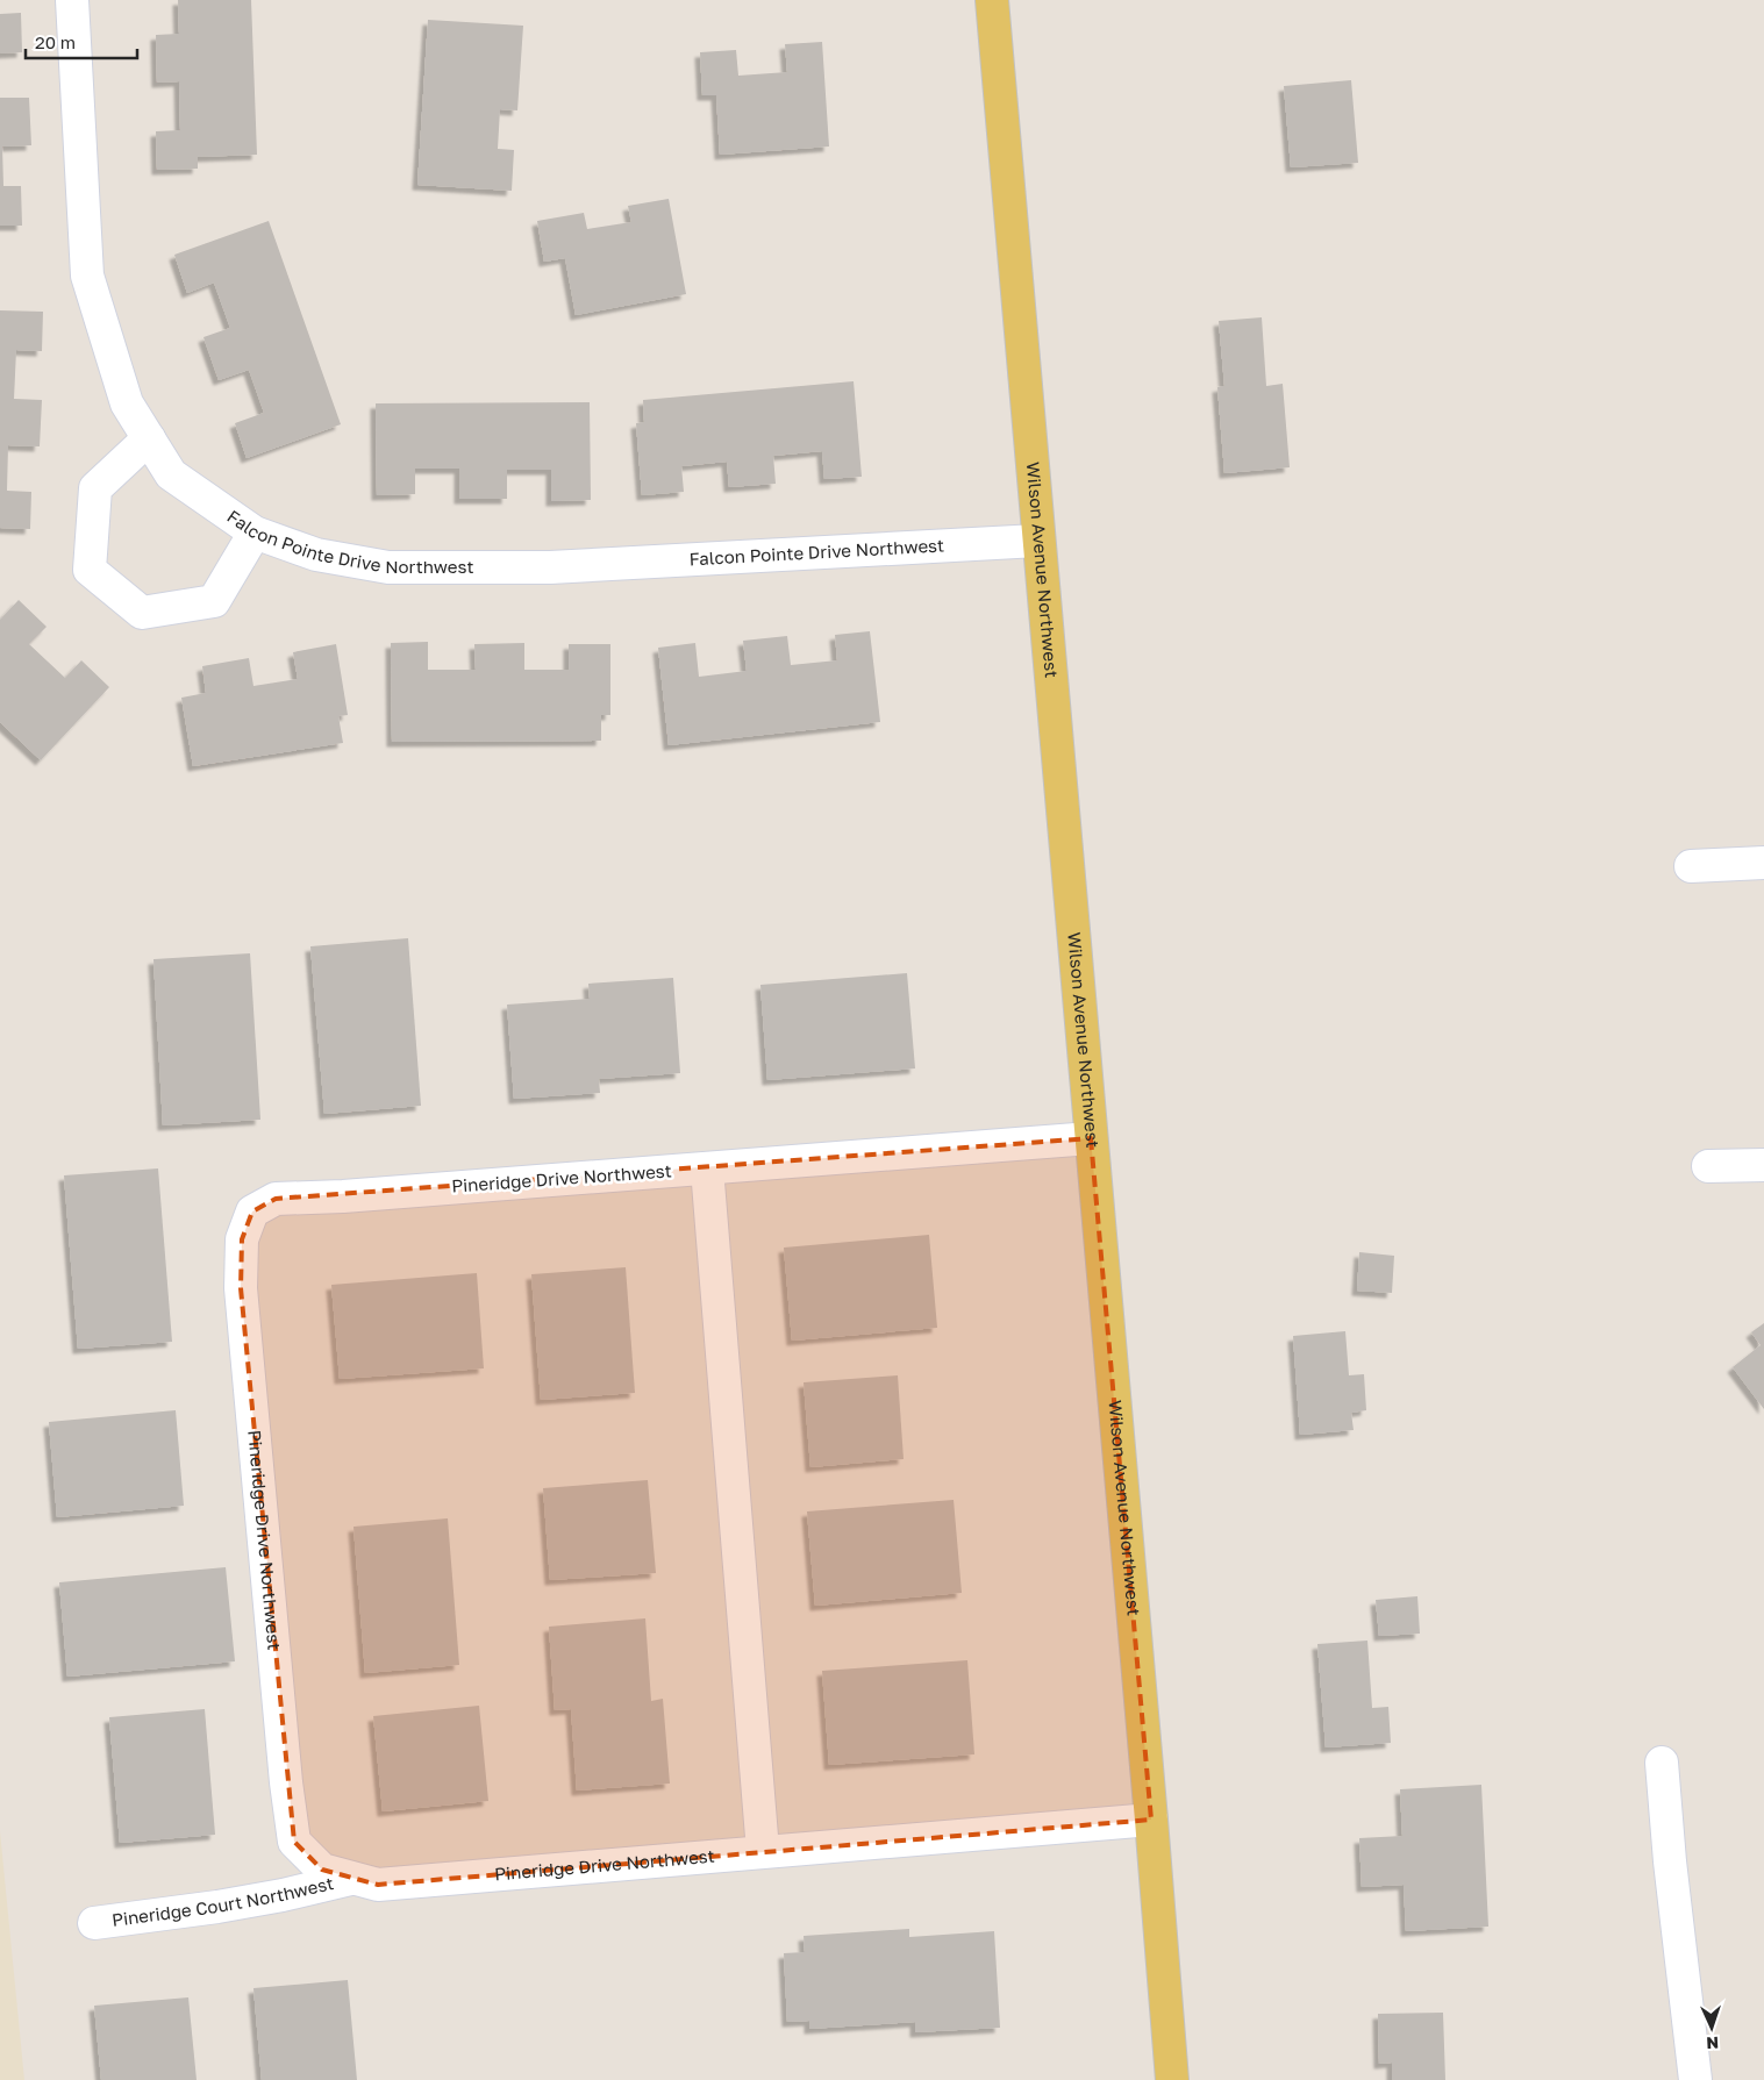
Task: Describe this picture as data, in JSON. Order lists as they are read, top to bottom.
{
  "streets": {
    "main road": ["Wilson Avenue Northwest"],
    "street": ["Falcon Pointe Drive Northwest", "Pineridge Drive Northwest", "Pineridge Court Northwest"]
  },
  "crossings": [
    ["Falcon Pointe Drive Northwest", "Wilson Avenue Northwest"],
    ["Wilson Avenue Northwest", "Pineridge Drive Northwest"],
    ["Pineridge Drive Northwest", "Pineridge Court Northwest"]
  ],
  "scale_bar": "20 m",
  "north": "bottom"
}
